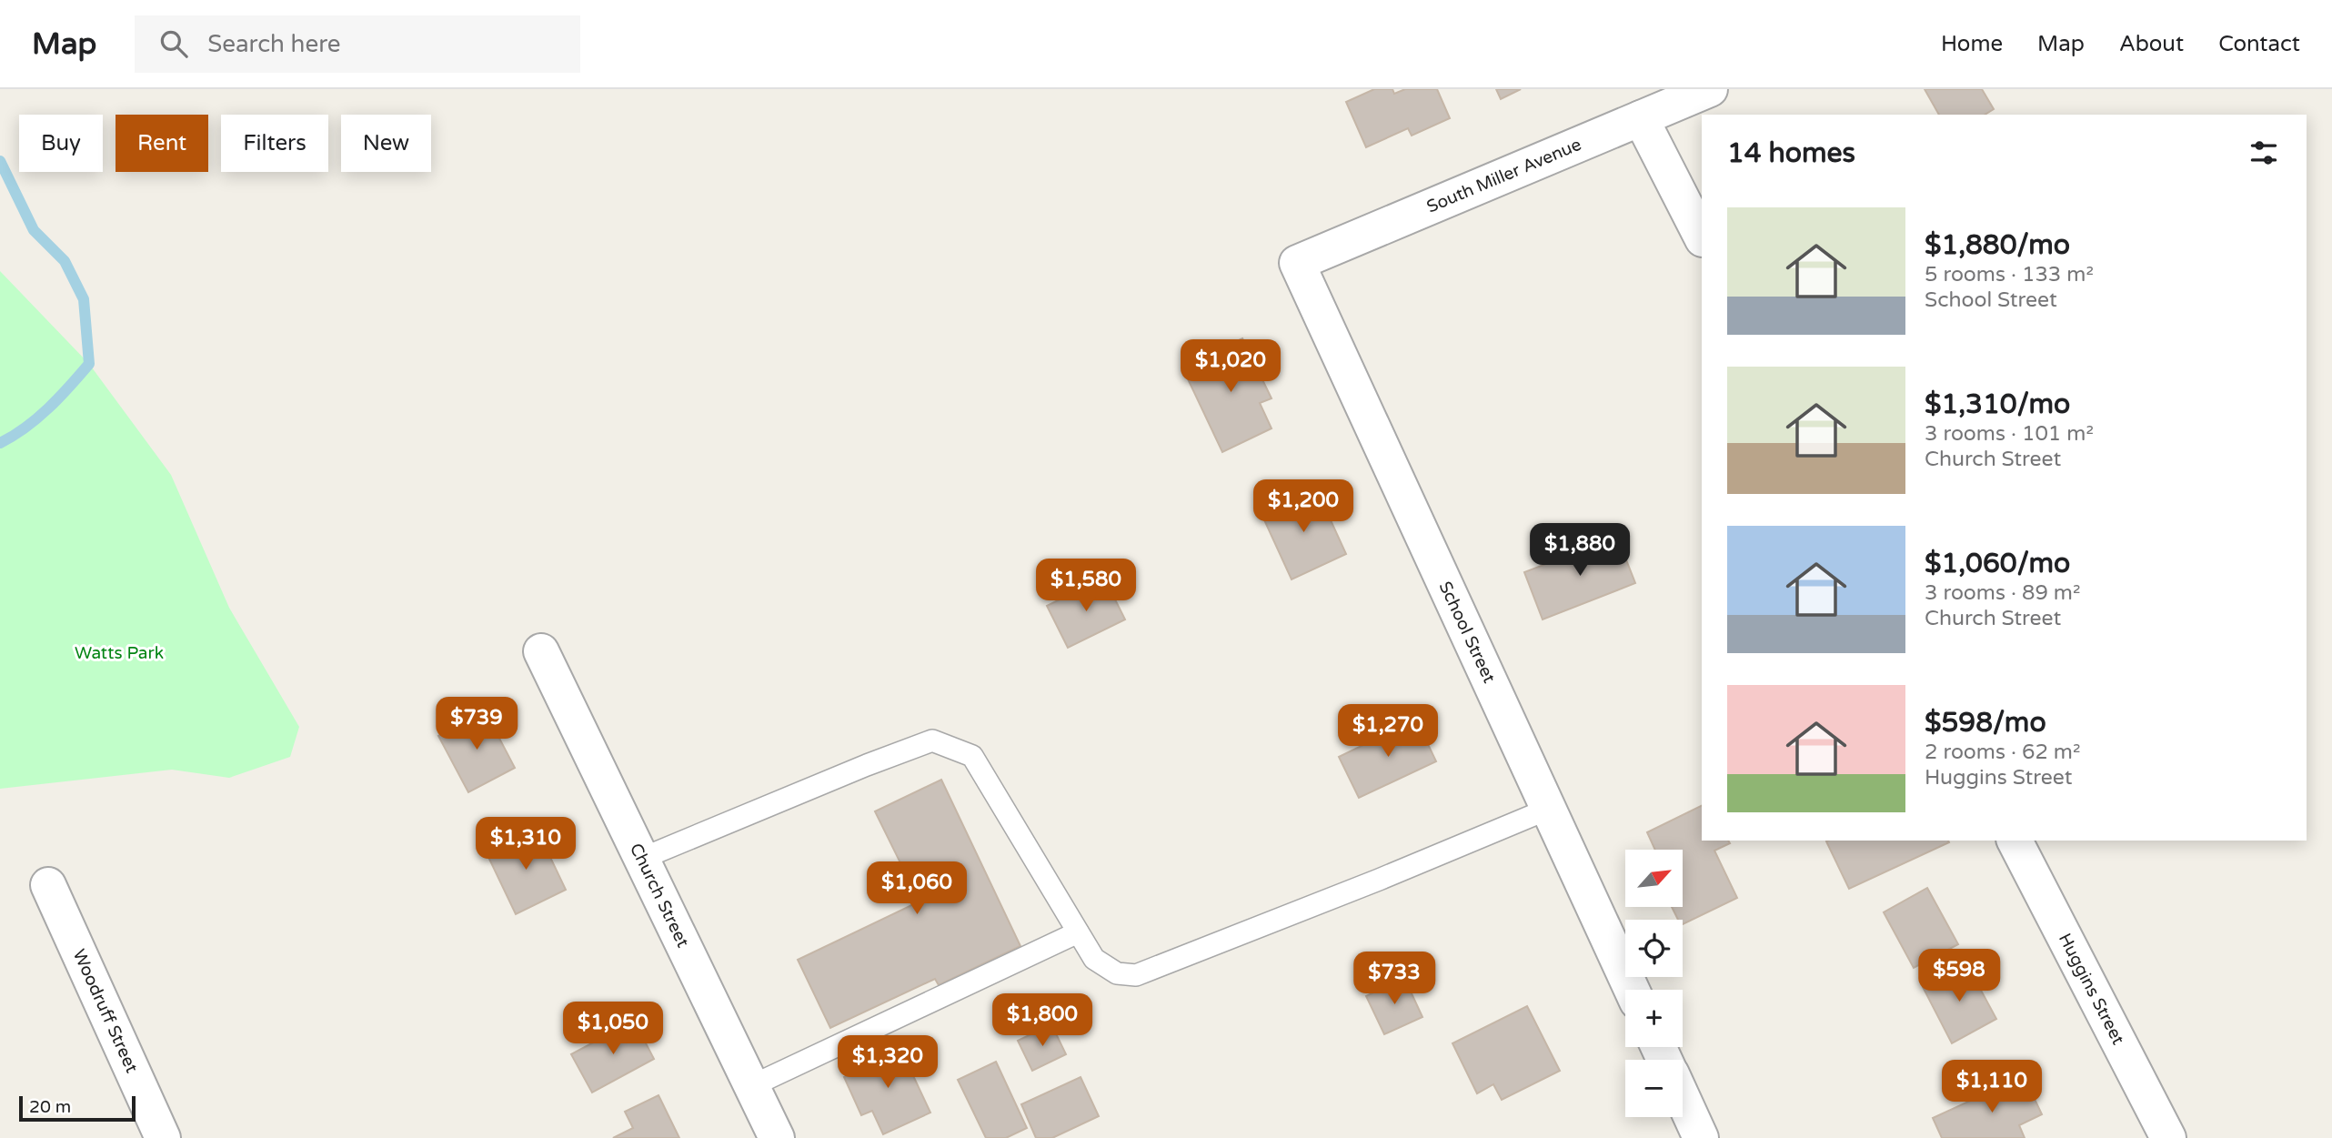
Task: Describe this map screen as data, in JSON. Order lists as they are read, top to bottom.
{
  "streets": {
    "street": [
      "South Miller Avenue",
      "School Street",
      "Church Street",
      "Huggins Street",
      "Woodruff Street"
    ]
  },
  "crossings": [
    ["South Miller Avenue", "School Street"]
  ],
  "parks": ["Watts Park"],
  "scale_bar": "20 m",
  "north": "top right",
  "page": {
    "header": "Map",
    "search": "Search here",
    "nav": [
      "Home",
      "Map",
      "About",
      "Contact"
    ],
    "chip": [
      "Buy",
      "Rent",
      "Filters",
      "New"
    ],
    "heading": "14 homes",
    "list": [
      {
        "name": "$1,880/mo",
        "note": "5 rooms · 133 m² · School Street"
      },
      {
        "name": "$1,310/mo",
        "note": "3 rooms · 101 m² · Church Street"
      },
      {
        "name": "$1,060/mo",
        "note": "3 rooms · 89 m² · Church Street"
      },
      {
        "name": "$598/mo",
        "note": "2 rooms · 62 m² · Huggins Street"
      }
    ],
    "price": [
      "$1,020",
      "$1,200",
      "$1,880",
      "$1,580",
      "$739",
      "$1,270",
      "$1,310",
      "$1,060",
      "$598",
      "$733",
      "$1,800",
      "$1,050",
      "$1,320",
      "$1,110"
    ],
    "map_buttons": ["+", "−"],
    "scale": "20 m"
  }
}
